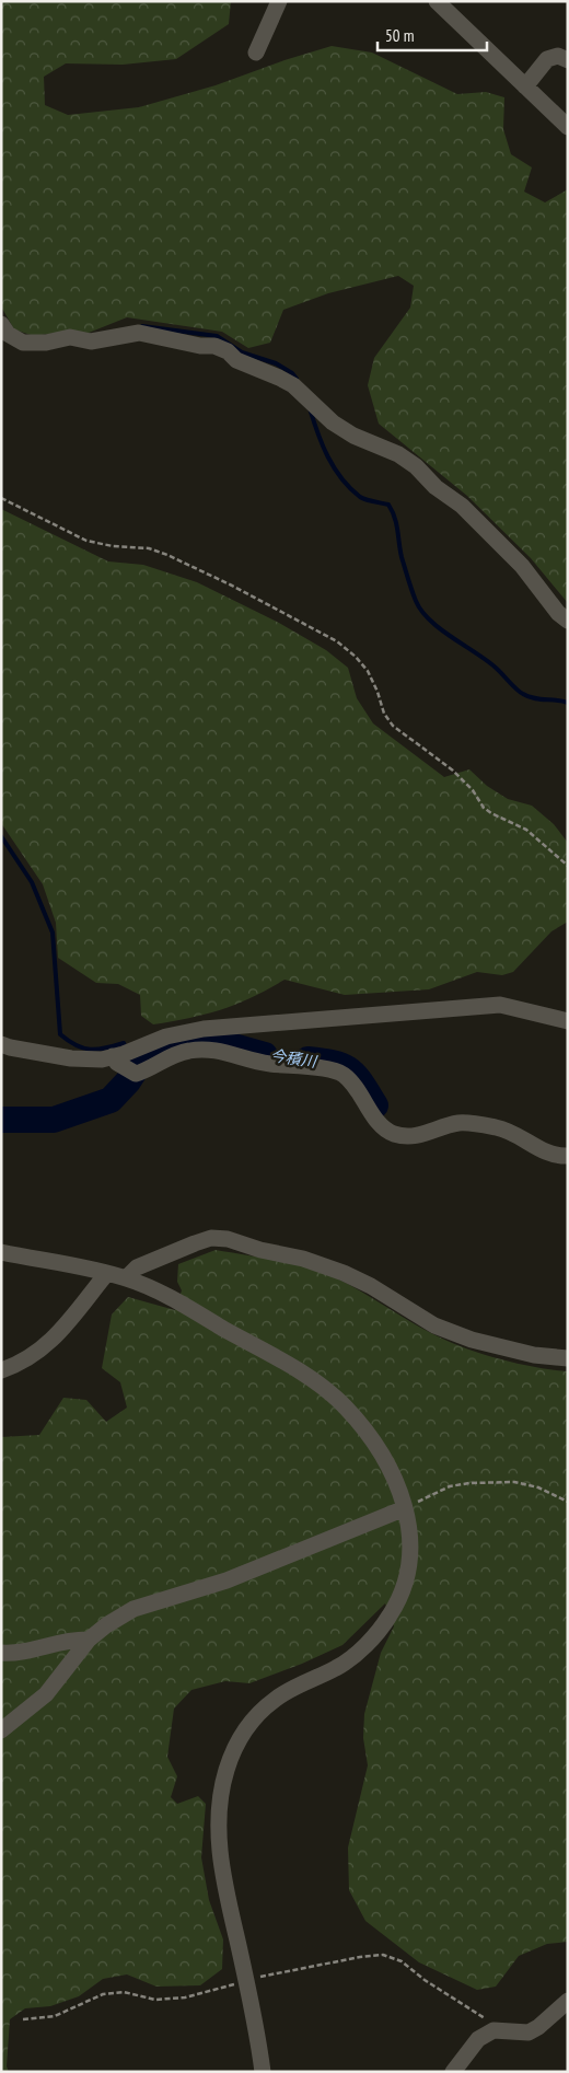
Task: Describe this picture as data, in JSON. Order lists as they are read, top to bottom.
{
  "water": ["今積川"],
  "scale_bar": "50 m"
}
